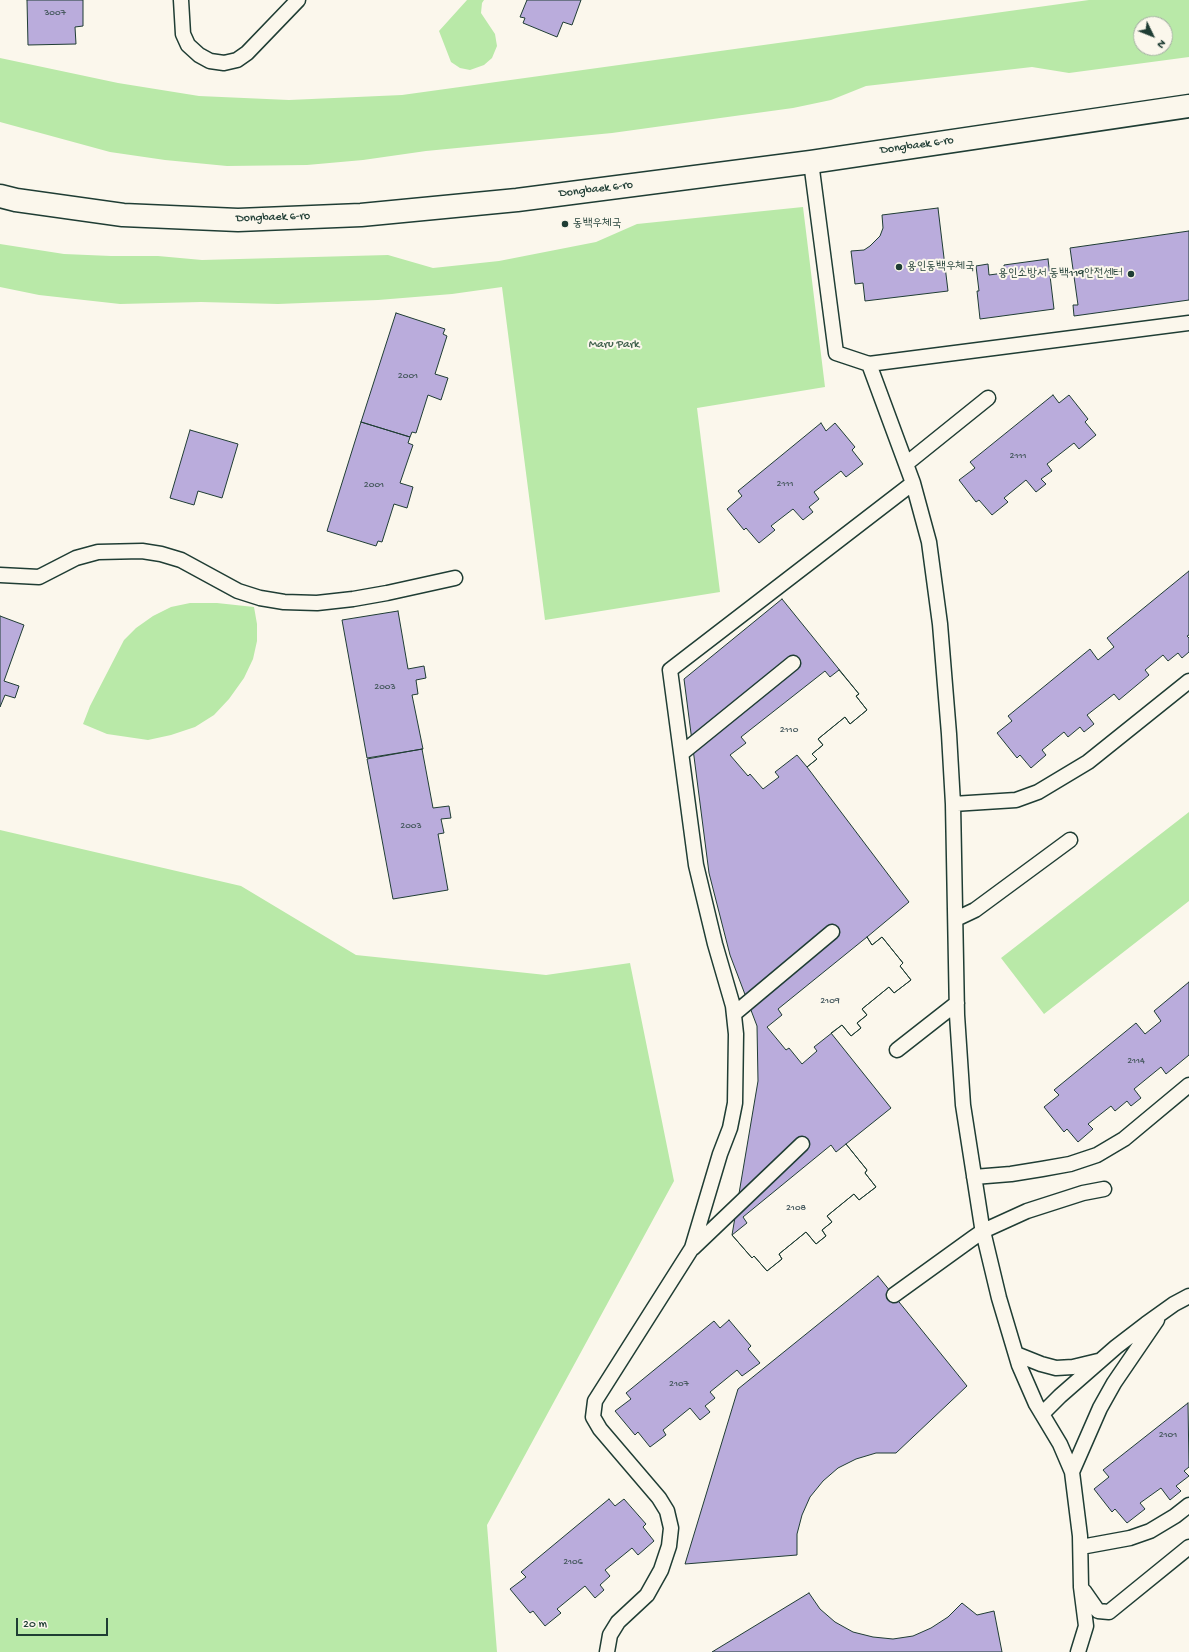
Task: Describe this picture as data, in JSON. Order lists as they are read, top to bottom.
{
  "streets": {
    "street": ["Dongbaek 6-ro"]
  },
  "parks": ["Maru Park"],
  "places": ["동백우체국", "용인동백우체국", "용인소방서 동백119안전센터"],
  "house_numbers": [
    "3007",
    "2001",
    "2111",
    "2111",
    "2001",
    "2003",
    "2110",
    "2003",
    "2109",
    "2114",
    "2108",
    "2107",
    "2101",
    "2106"
  ],
  "scale_bar": "20 m",
  "north": "bottom right"
}
